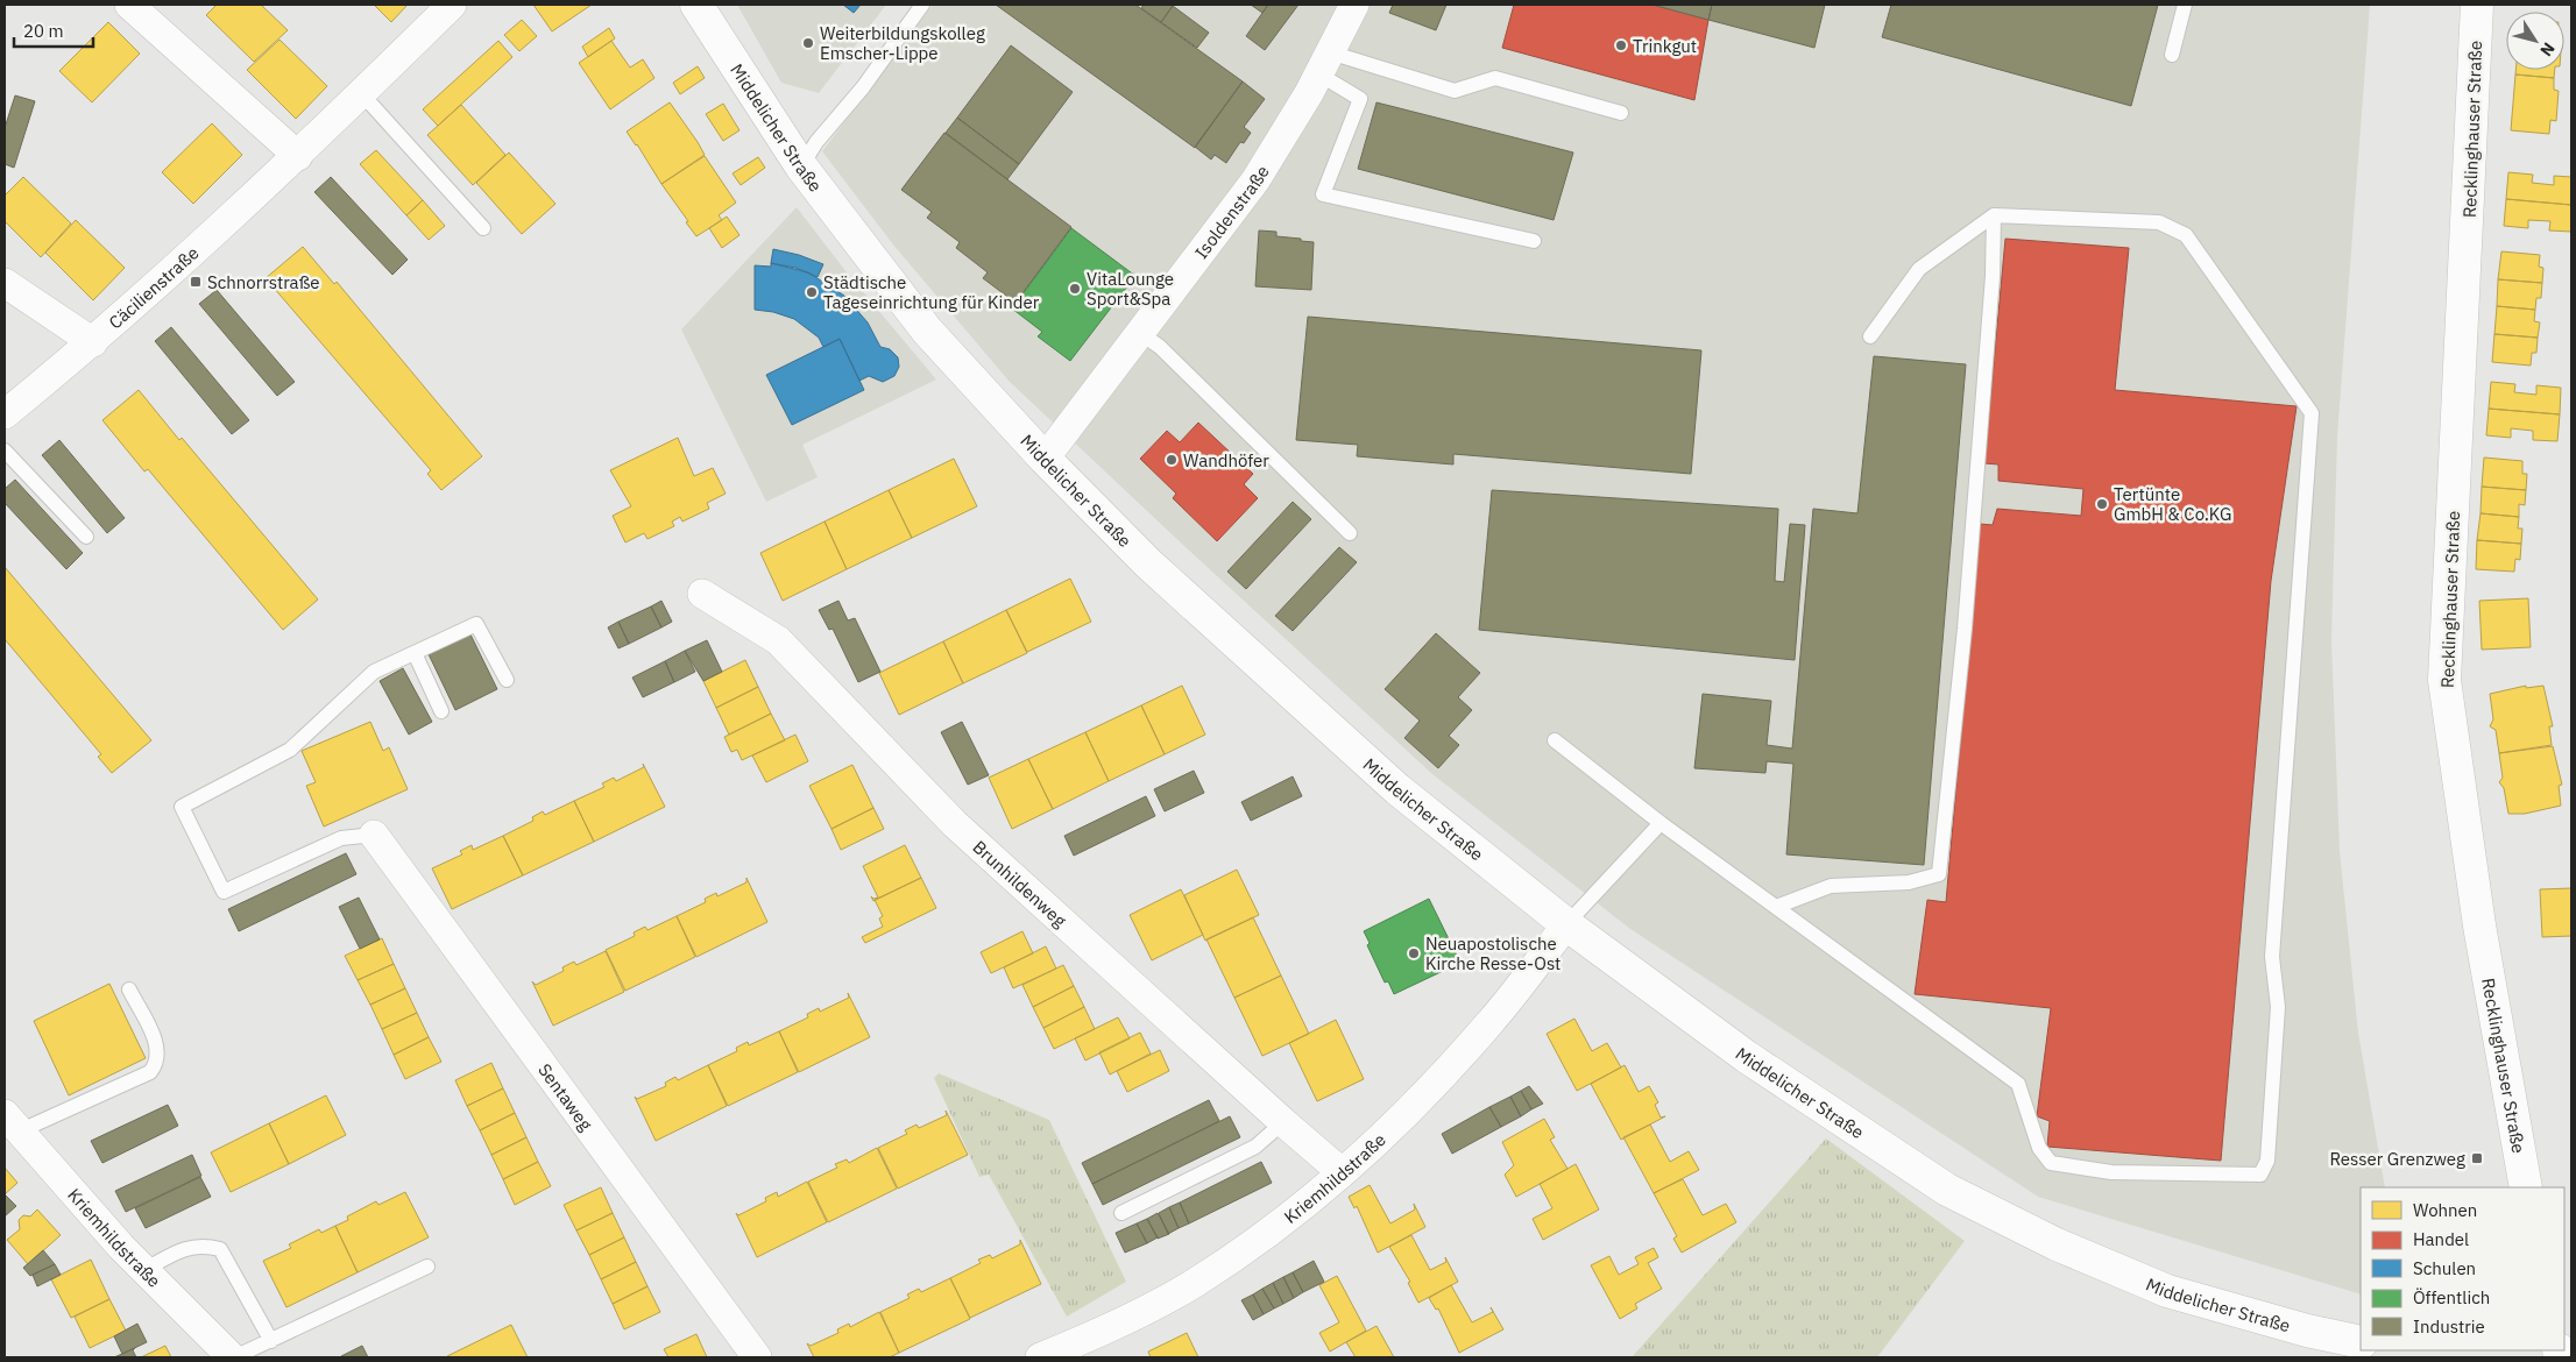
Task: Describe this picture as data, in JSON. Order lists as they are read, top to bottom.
{
  "streets": {
    "street": [
      "Middelicher Straße",
      "Recklinghauser Straße",
      "Isoldenstraße",
      "Cäcilienstraße",
      "Brunhildenweg",
      "Sentaweg",
      "Kriemhildstraße"
    ]
  },
  "crossings": [
    ["Middelicher Straße", "Isoldenstraße"],
    ["Middelicher Straße", "Kriemhildstraße"],
    ["Brunhildenweg", "Kriemhildstraße"]
  ],
  "places": {
    "other": [
      "Weiterbildungskolleg Emscher-Lippe",
      "Trinkgut",
      "VitaLounge Sport&Spa",
      "Städtische Tageseinrichtung für Kinder",
      "Wandhöfer",
      "Tertünte GmbH & Co.KG",
      "Neuapostolische Kirche Resse-Ost"
    ],
    "transit": ["Schnorrstraße", "Resser Grenzweg"]
  },
  "legend": [
    "Wohnen",
    "Handel",
    "Schulen",
    "Öffentlich",
    "Industrie"
  ],
  "scale_bar": "20 m",
  "north": "bottom right"
}
